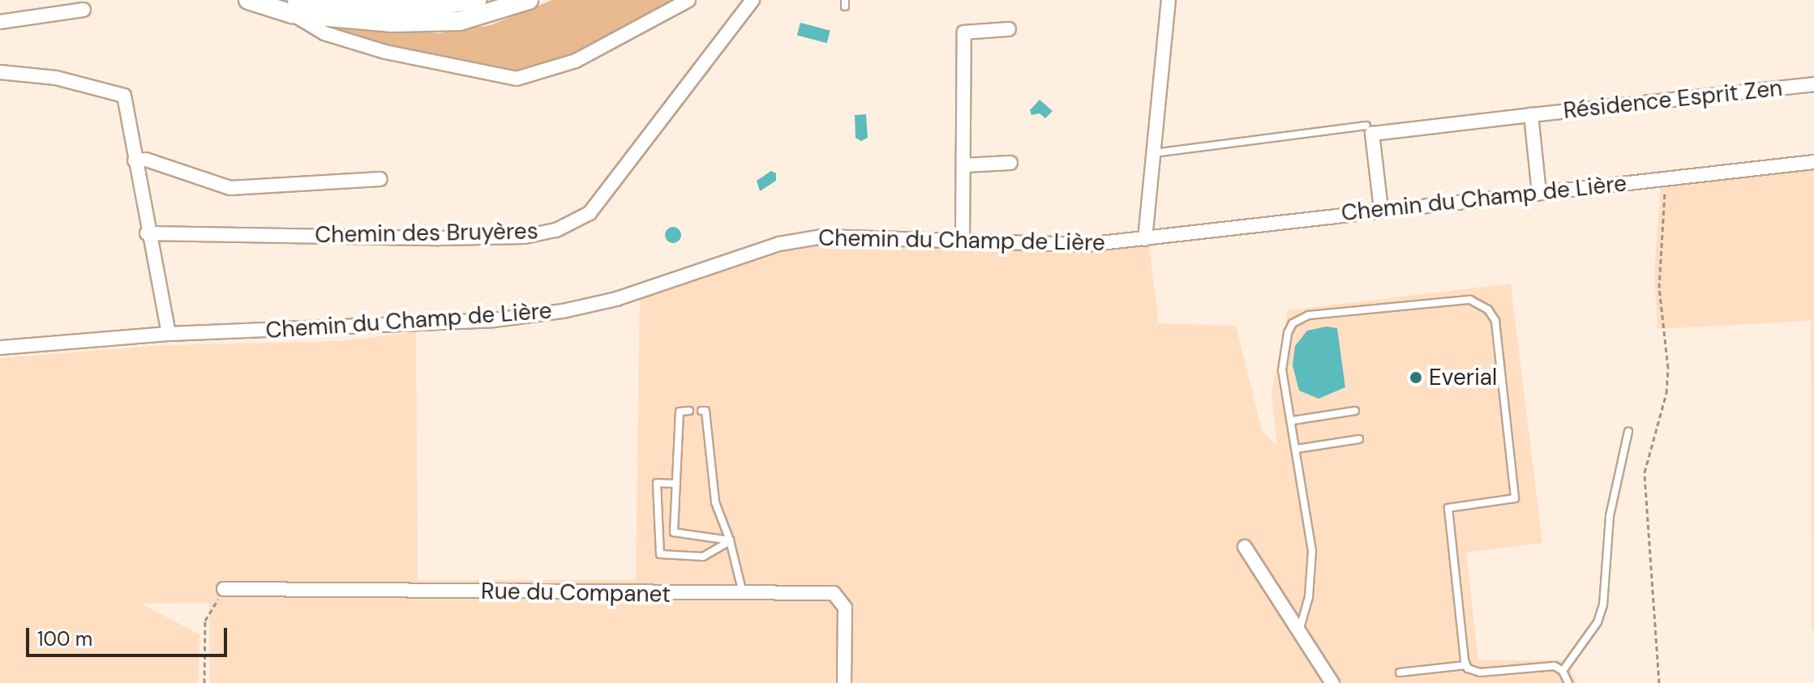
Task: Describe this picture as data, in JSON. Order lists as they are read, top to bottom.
{
  "streets": {
    "street": [
      "Résidence Esprit Zen",
      "Chemin du Champ de Lière",
      "Chemin des Bruyères",
      "Rue du Companet"
    ]
  },
  "crossings": [
    ["Résidence Esprit Zen", "Chemin du Champ de Lière"]
  ],
  "places": ["Everial"],
  "scale_bar": "100 m"
}
